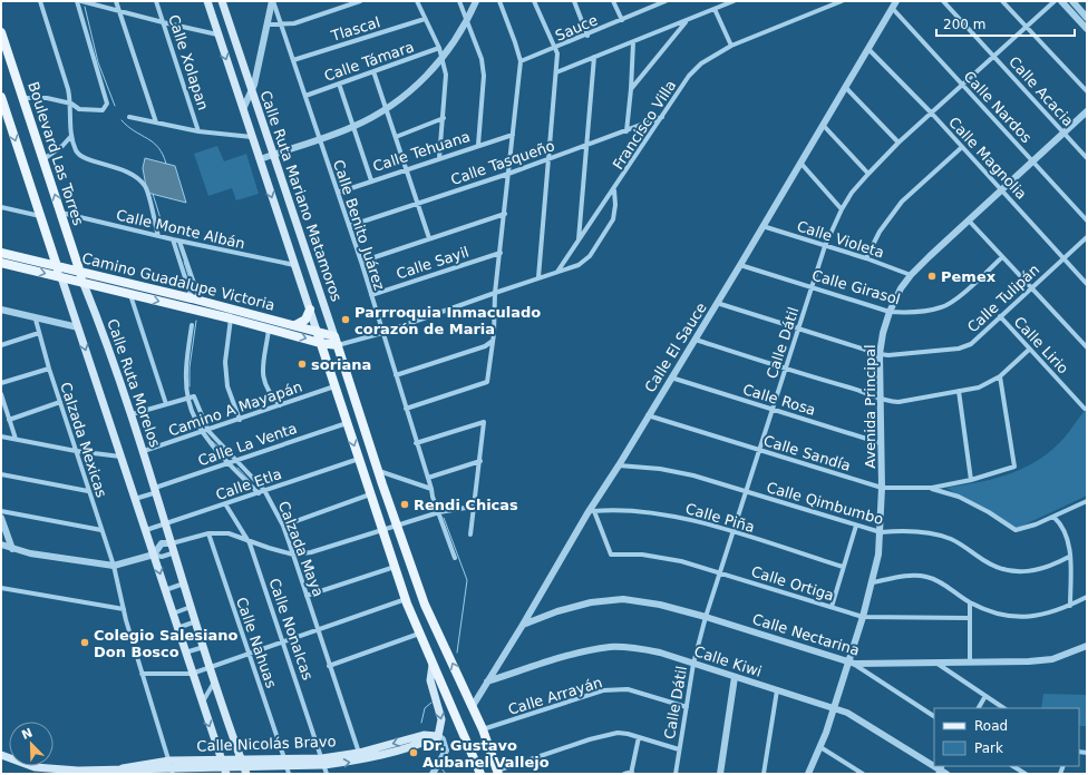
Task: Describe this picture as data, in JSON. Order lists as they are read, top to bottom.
{
  "streets": {
    "main road": [
      "Boulevard Las Torres",
      "Calle Ruta Mariano Matamoros",
      "Camino Guadalupe Victoria",
      "Calle Ruta Morelos",
      "Calle Nicolás Bravo"
    ],
    "street": [
      "Sauce",
      "Tlascal",
      "Calle Támara",
      "Calle Xolapan",
      "Calle Acacia",
      "Calle Nardos",
      "Francisco Villa",
      "Calle Tehuana",
      "Calle Magnolia",
      "Calle Tasqueño",
      "Calle Benito Juárez",
      "Calle Monte Albán",
      "Calle Violeta",
      "Calle Sayil",
      "Calle Girasol",
      "Calle Tulipán",
      "Calle Dátil",
      "Calle Lirio",
      "Calle El Sauce",
      "Calle Rosa",
      "Avenida Principal",
      "Camino A Mayapán",
      "Calzada Mexicas",
      "Calle La Venta",
      "Calle Sandía",
      "Calle Etla",
      "Calle Qimbumbo",
      "Calle Piña",
      "Calzada Maya",
      "Calle Ortiga",
      "Calle Nonalcas",
      "Calle Nectarina",
      "Calle Nahuas",
      "Calle Kiwi",
      "Calle Arrayán"
    ]
  },
  "crossings": [
    ["Tlascal", "Calle Benito Juárez"],
    ["Calle Támara", "Calle Benito Juárez"],
    ["Calle Acacia", "Calle Dátil"],
    ["Calle Acacia", "Avenida Principal"],
    ["Calle Nardos", "Calle Dátil"],
    ["Calle Nardos", "Calle El Sauce"],
    ["Calle Nardos", "Avenida Principal"],
    ["Francisco Villa", "Calle Tasqueño"],
    ["Calle Tehuana", "Calle Benito Juárez"],
    ["Boulevard Las Torres", "Calle Monte Albán"],
    ["Boulevard Las Torres", "Camino Guadalupe Victoria"],
    ["Boulevard Las Torres", "Calle Ruta Morelos"],
    ["Calle Magnolia", "Calle Tulipán"],
    ["Calle Magnolia", "Calle Dátil"],
    ["Calle Magnolia", "Calle El Sauce"],
    ["Calle Magnolia", "Avenida Principal"],
    ["Calle Tasqueño", "Calle Benito Juárez"],
    ["Calle Ruta Mariano Matamoros", "Calle Monte Albán"],
    ["Calle Ruta Mariano Matamoros", "Camino Guadalupe Victoria"],
    ["Calle Ruta Mariano Matamoros", "Calle El Sauce"],
    ["Calle Ruta Mariano Matamoros", "Camino A Mayapán"],
    ["Calle Ruta Mariano Matamoros", "Calle La Venta"],
    ["Calle Ruta Mariano Matamoros", "Calle Etla"],
    ["Calle Ruta Mariano Matamoros", "Calle Arrayán"],
    ["Calle Benito Juárez", "Calle Sayil"],
    ["Calle Benito Juárez", "Camino Guadalupe Victoria"],
    ["Calle Violeta", "Calle Dátil"],
    ["Calle Violeta", "Calle El Sauce"],
    ["Calle Violeta", "Avenida Principal"],
    ["Camino Guadalupe Victoria", "Calle Ruta Morelos"],
    ["Calle Girasol", "Calle Dátil"],
    ["Calle Girasol", "Calle El Sauce"],
    ["Calle Girasol", "Avenida Principal"],
    ["Calle Tulipán", "Calle Dátil"],
    ["Calle Tulipán", "Calle Lirio"],
    ["Calle Tulipán", "Calle El Sauce"],
    ["Calle Tulipán", "Avenida Principal"],
    ["Calle Dátil", "Calle Rosa"],
    ["Calle Dátil", "Calle Sandía"],
    ["Calle Dátil", "Calle Qimbumbo"],
    ["Calle Dátil", "Calle Piña"],
    ["Calle Dátil", "Calle Ortiga"],
    ["Calle Dátil", "Calle Nectarina"],
    ["Calle Dátil", "Calle Kiwi"],
    ["Calle Dátil", "Calle Arrayán"],
    ["Calle El Sauce", "Calle Rosa"],
    ["Calle El Sauce", "Calle Sandía"],
    ["Calle El Sauce", "Calle Qimbumbo"],
    ["Calle El Sauce", "Calle Piña"],
    ["Calle El Sauce", "Calle Ortiga"],
    ["Calle El Sauce", "Calle Nectarina"],
    ["Calle El Sauce", "Calle Kiwi"],
    ["Calle Ruta Morelos", "Camino A Mayapán"],
    ["Calle Ruta Morelos", "Calle La Venta"],
    ["Calle Ruta Morelos", "Calle Etla"],
    ["Calle Ruta Morelos", "Calle Nicolás Bravo"],
    ["Calle Rosa", "Avenida Principal"],
    ["Avenida Principal", "Calle Sandía"],
    ["Avenida Principal", "Calle Qimbumbo"],
    ["Avenida Principal", "Calle Ortiga"],
    ["Avenida Principal", "Calle Nectarina"],
    ["Avenida Principal", "Calle Kiwi"],
    ["Camino A Mayapán", "Calzada Maya"],
    ["Calzada Mexicas", "Calle Nicolás Bravo"],
    ["Calle La Venta", "Calzada Maya"],
    ["Calle Etla", "Calzada Maya"],
    ["Calle Etla", "Calle Nonalcas"],
    ["Calle Piña", "Calle Ortiga"],
    ["Calzada Maya", "Calle Nicolás Bravo"],
    ["Calle Nonalcas", "Calle Nicolás Bravo"],
    ["Calle Nahuas", "Calle Nicolás Bravo"]
  ],
  "places": [
    "Pemex",
    "Parrroquia Inmaculado corazón de Maria",
    "soriana",
    "Rendi Chicas",
    "Colegio Salesiano Don Bosco",
    "Dr. Gustavo Aubanel Vallejo"
  ],
  "legend": ["Road", "Park"],
  "scale_bar": "200 m",
  "north": "top left"
}
